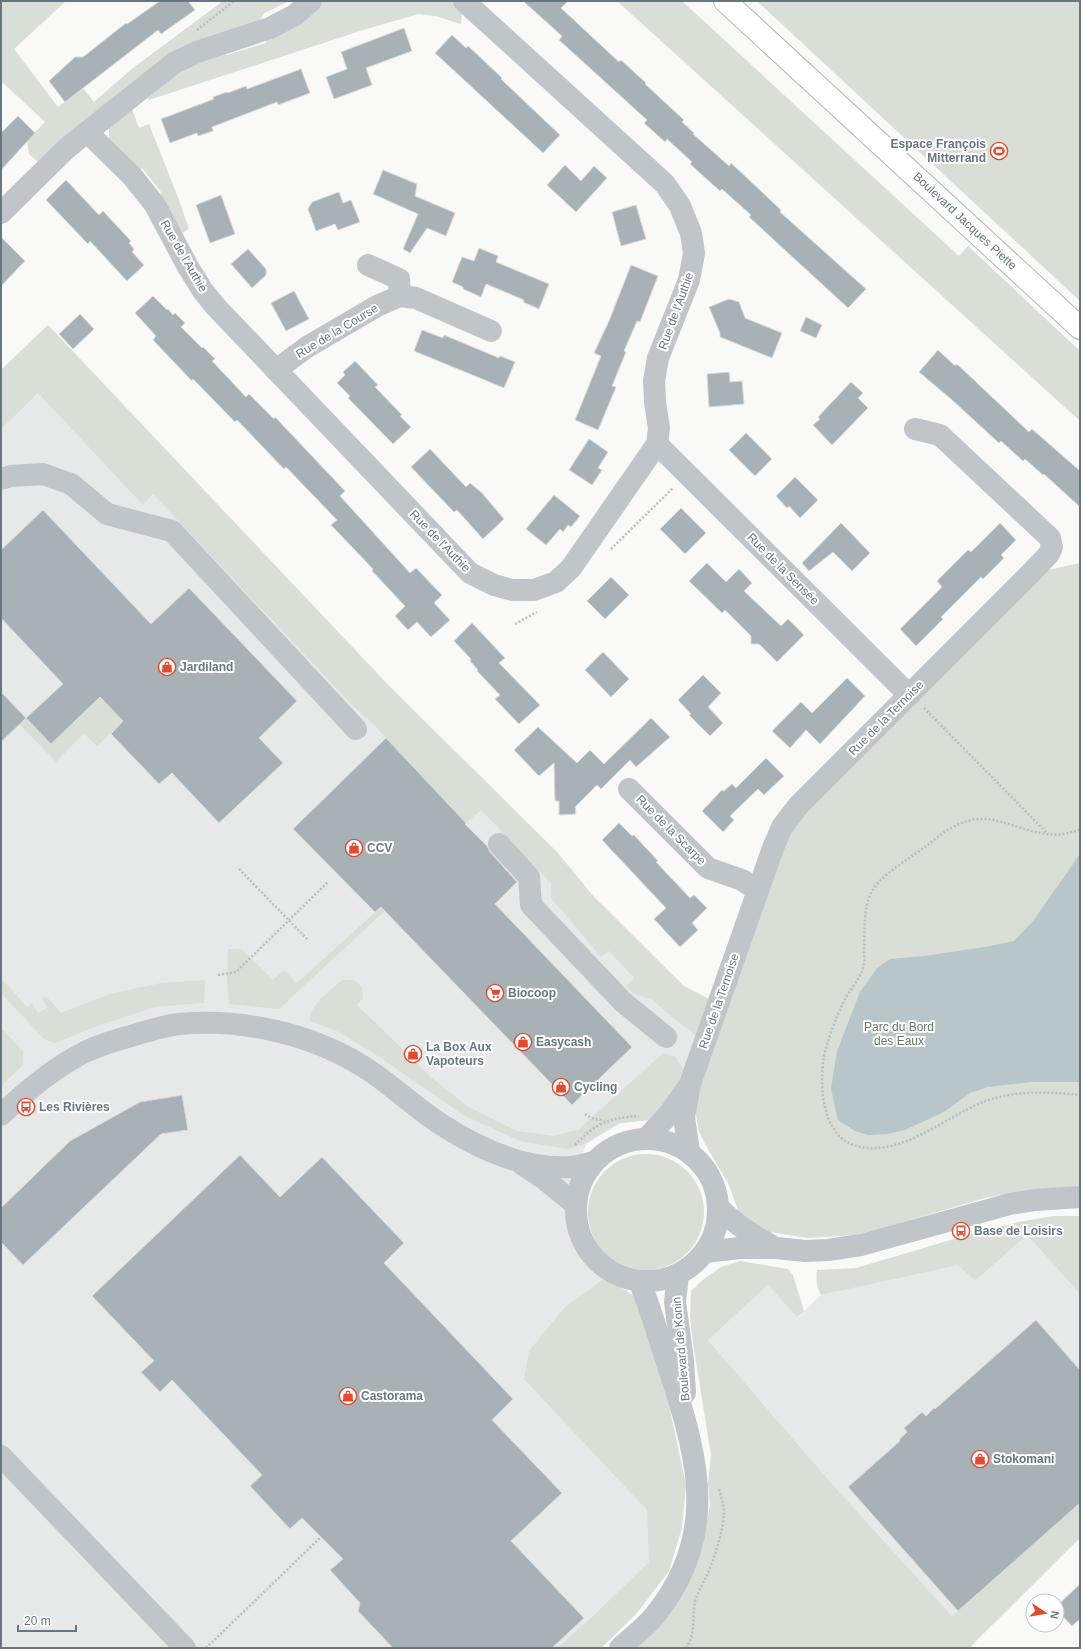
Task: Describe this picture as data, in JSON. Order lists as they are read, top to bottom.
{
  "streets": {
    "main road": ["Boulevard Jacques Piette"],
    "street": [
      "Rue de l'Authie",
      "Rue de la Course",
      "Rue de la Sensée",
      "Rue de la Ternoise",
      "Rue de la Scarpe",
      "Boulevard de Konin"
    ]
  },
  "crossings": [
    ["Rue de l'Authie", "Rue de la Course"],
    ["Rue de l'Authie", "Rue de la Sensée"],
    ["Rue de la Sensée", "Rue de la Ternoise"],
    ["Rue de la Ternoise", "Rue de la Scarpe"]
  ],
  "parks": ["Parc du Bord des Eaux"],
  "places": {
    "sports": ["Espace François Mitterrand"],
    "shop": [
      "Jardiland",
      "CCV",
      "Easycash",
      "La Box Aux Vapoteurs",
      "Cycling",
      "Castorama",
      "Stokomani"
    ],
    "supermarket": ["Biocoop"],
    "bus stop": ["Les Rivières", "Base de Loisirs"]
  },
  "scale_bar": "20 m",
  "north": "right"
}
